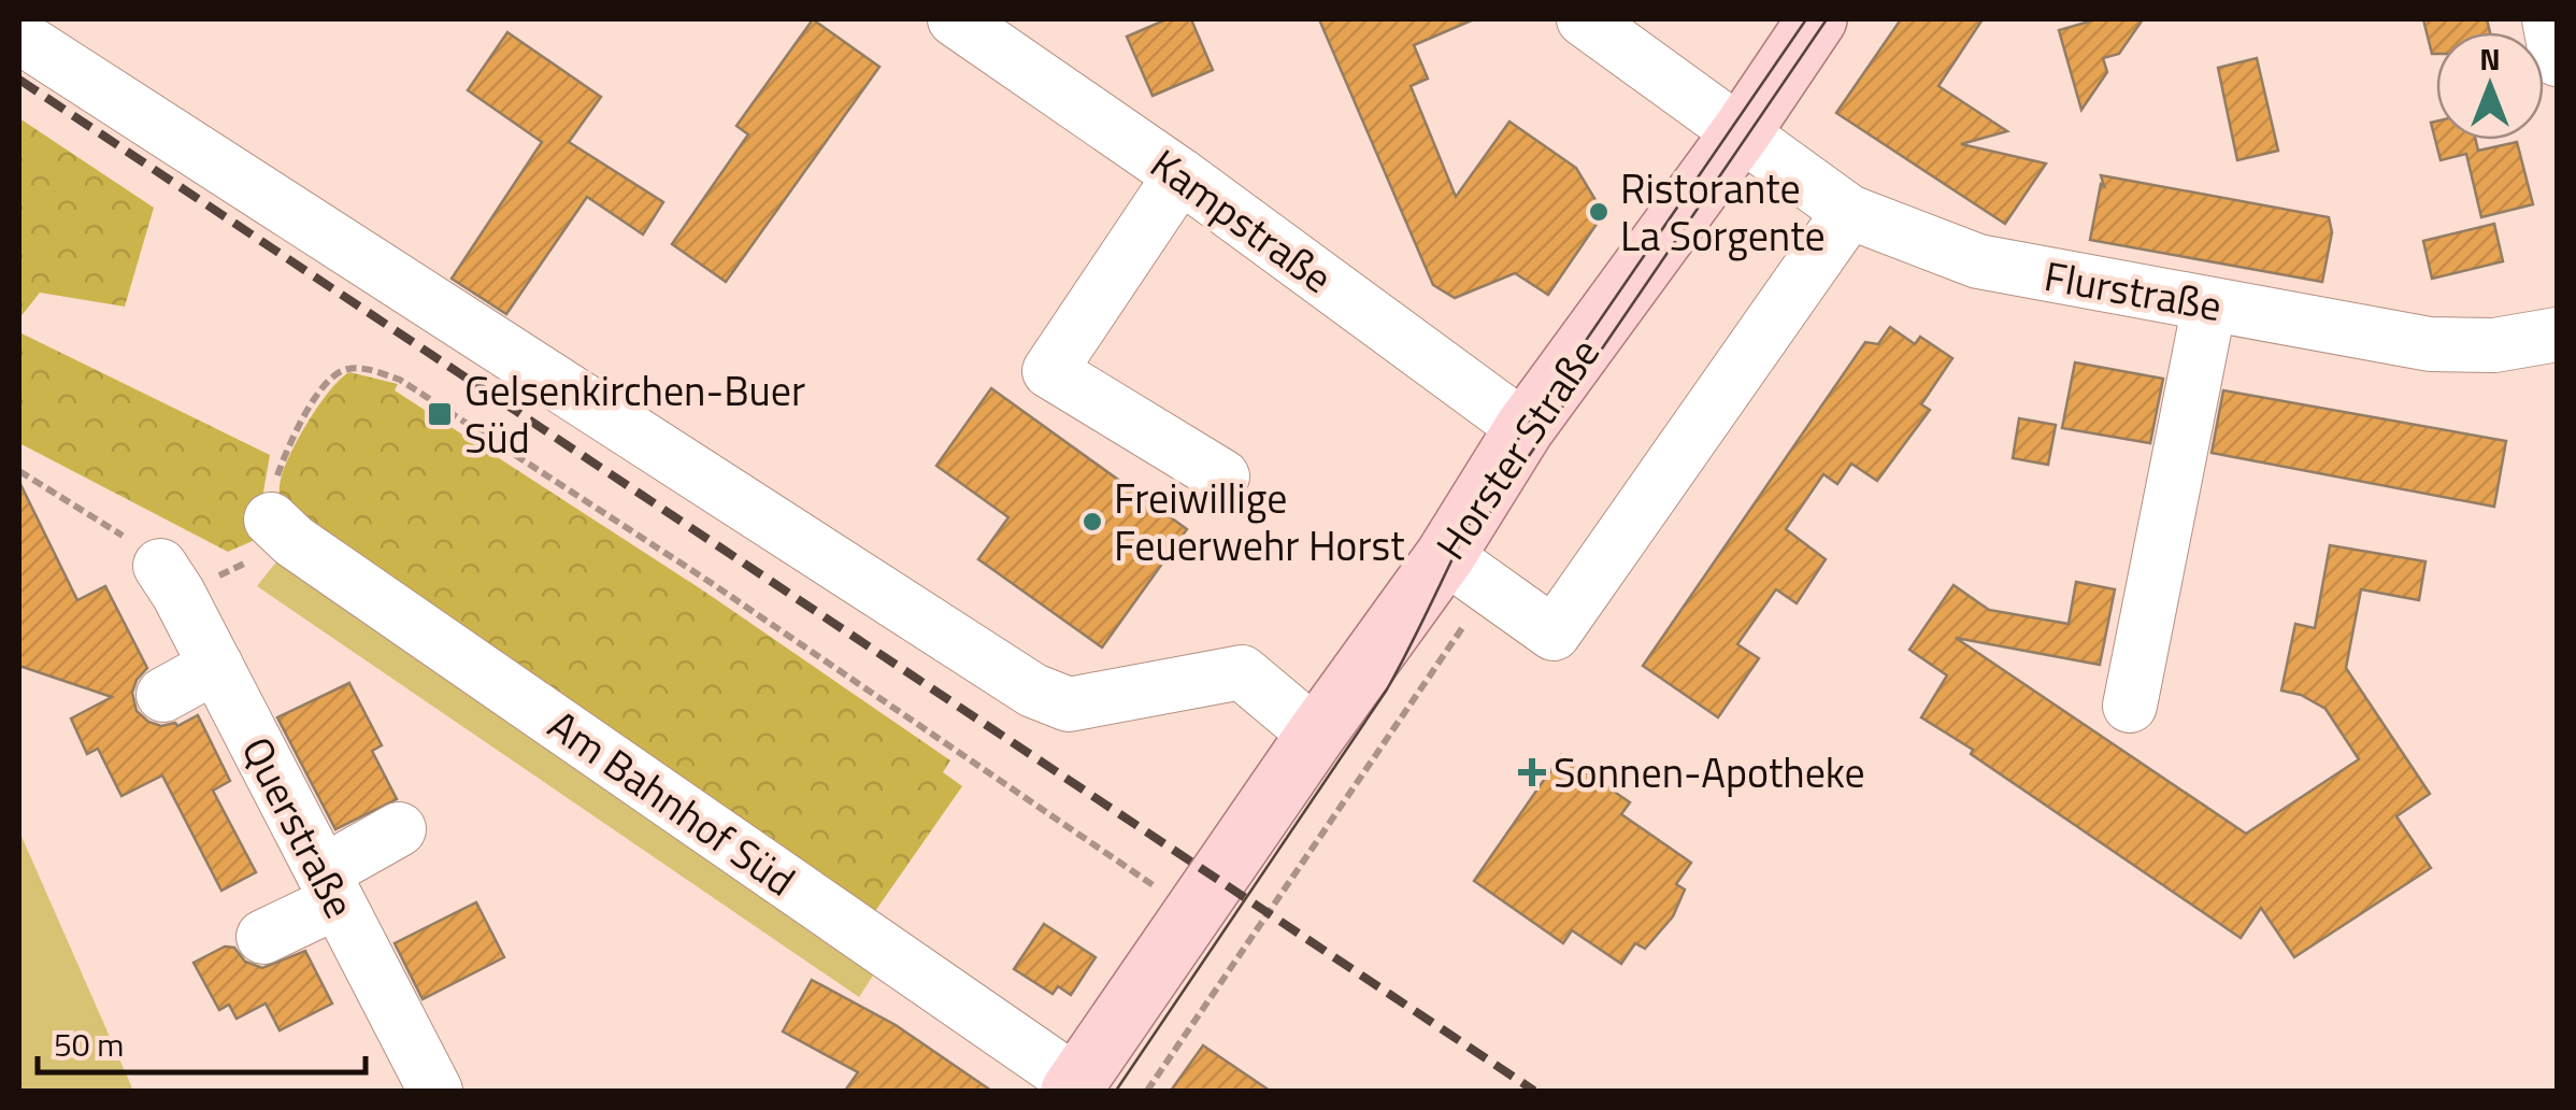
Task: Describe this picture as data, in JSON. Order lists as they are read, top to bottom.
{
  "streets": {
    "main road": ["Horster Straße"],
    "street": [
      "Kampstraße",
      "Flurstraße",
      "Am Bahnhof Süd",
      "Querstraße"
    ]
  },
  "crossings": [
    ["Kampstraße", "Horster Straße"],
    ["Flurstraße", "Horster Straße"],
    ["Horster Straße", "Am Bahnhof Süd"]
  ],
  "places": {
    "other": ["Ristorante La Sorgente", "Freiwillige Feuerwehr Horst"],
    "transit": ["Gelsenkirchen-Buer Süd"],
    "health": ["Sonnen-Apotheke"]
  },
  "scale_bar": "50 m",
  "north": "top"
}
